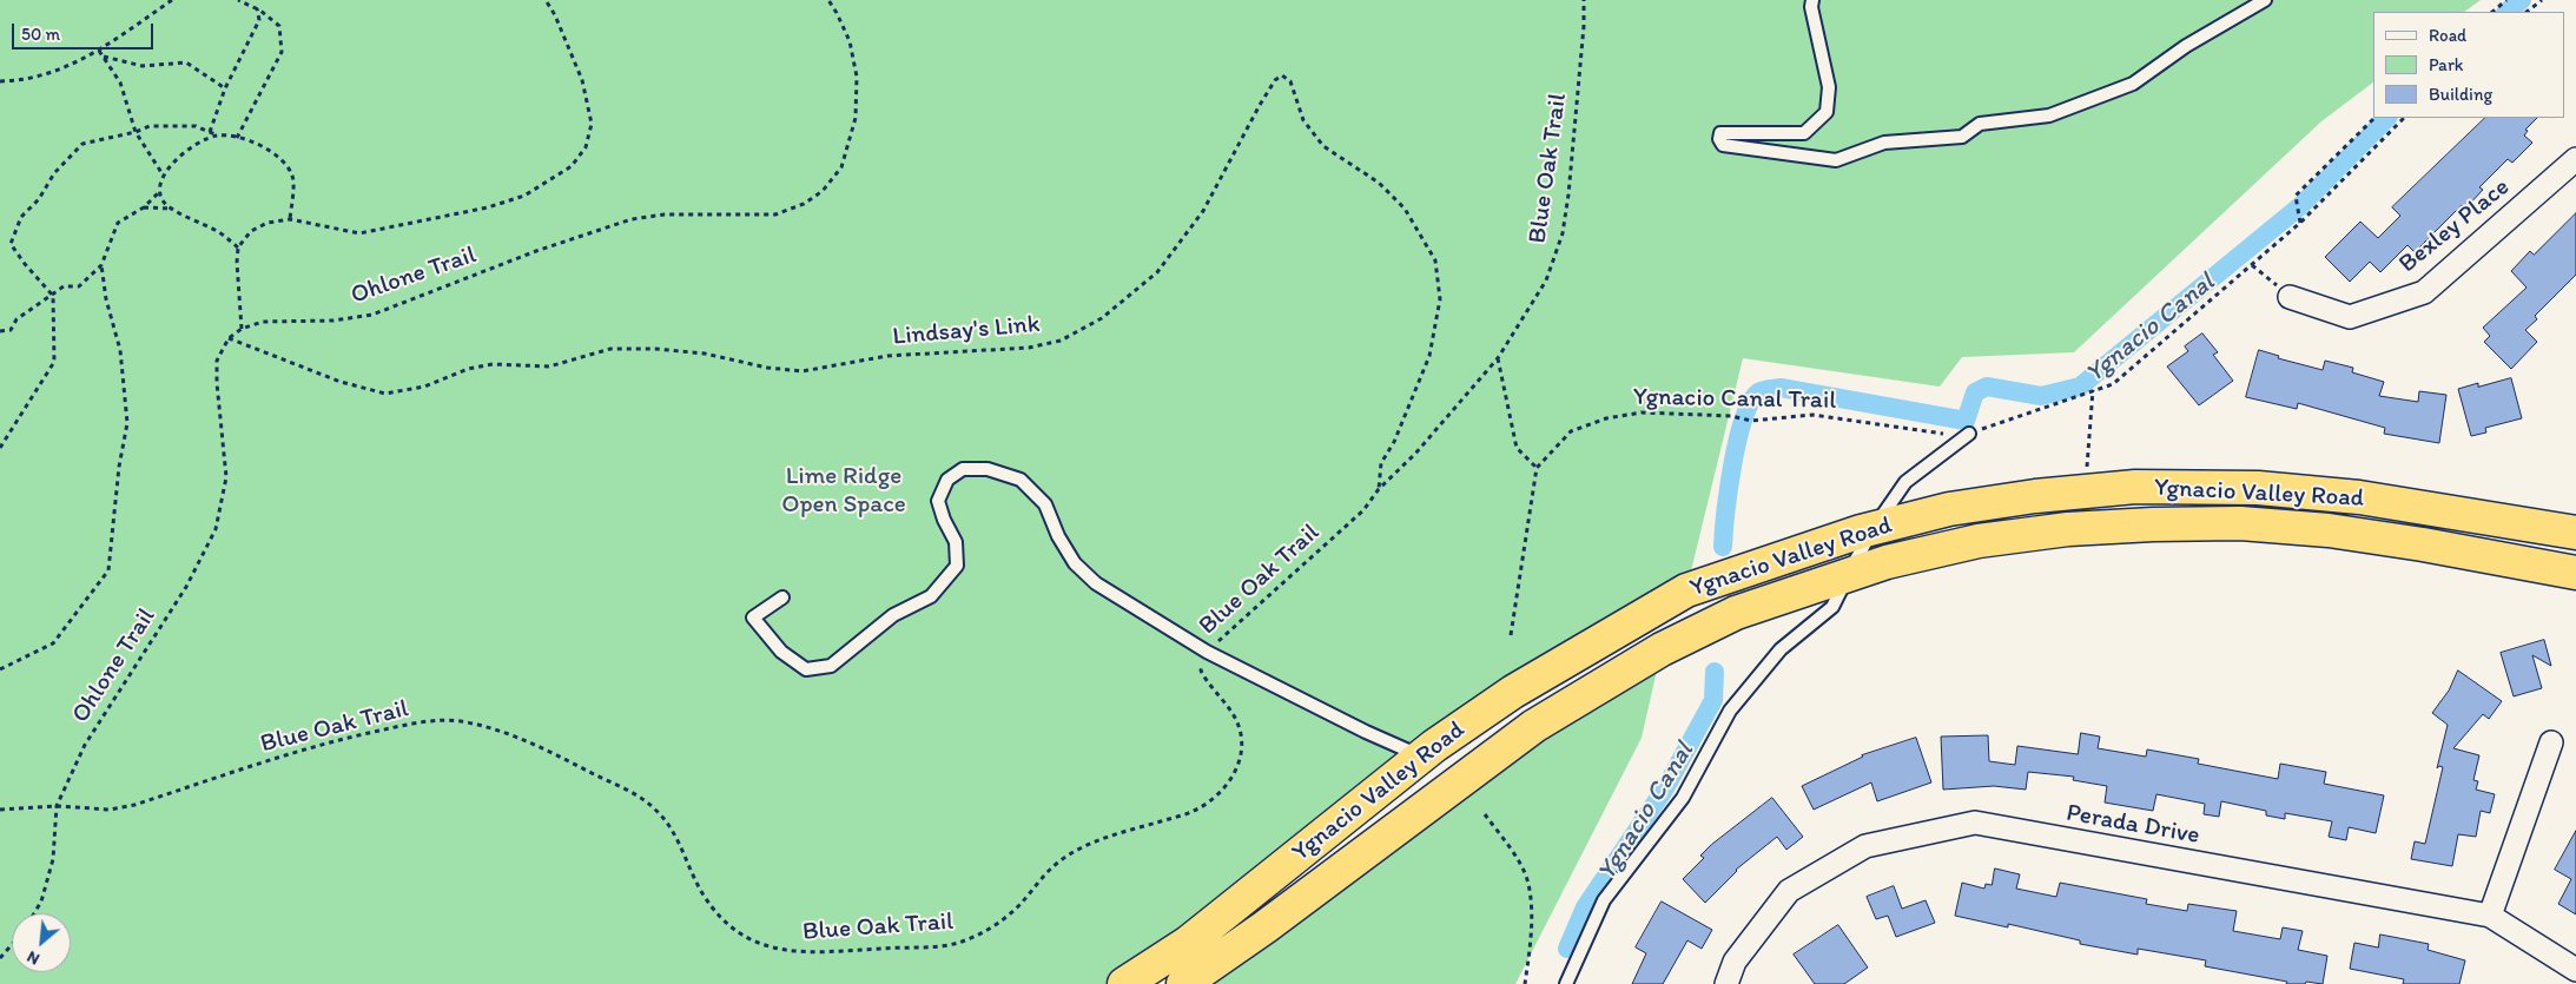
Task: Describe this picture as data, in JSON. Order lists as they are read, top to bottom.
{
  "streets": {
    "highway": ["Ygnacio Valley Road"],
    "street": ["Bexley Place", "Perada Drive"],
    "path": [
      "Blue Oak Trail",
      "Ohlone Trail",
      "Lindsay's Link",
      "Ygnacio Canal Trail"
    ]
  },
  "crossings": [
    ["Blue Oak Trail", "Ohlone Trail"],
    ["Blue Oak Trail", "Lindsay's Link"],
    ["Ohlone Trail", "Lindsay's Link"]
  ],
  "water": ["Ygnacio Canal"],
  "parks": ["Lime Ridge Open Space"],
  "legend": ["Road", "Park", "Building"],
  "scale_bar": "50 m",
  "north": "bottom left"
}
